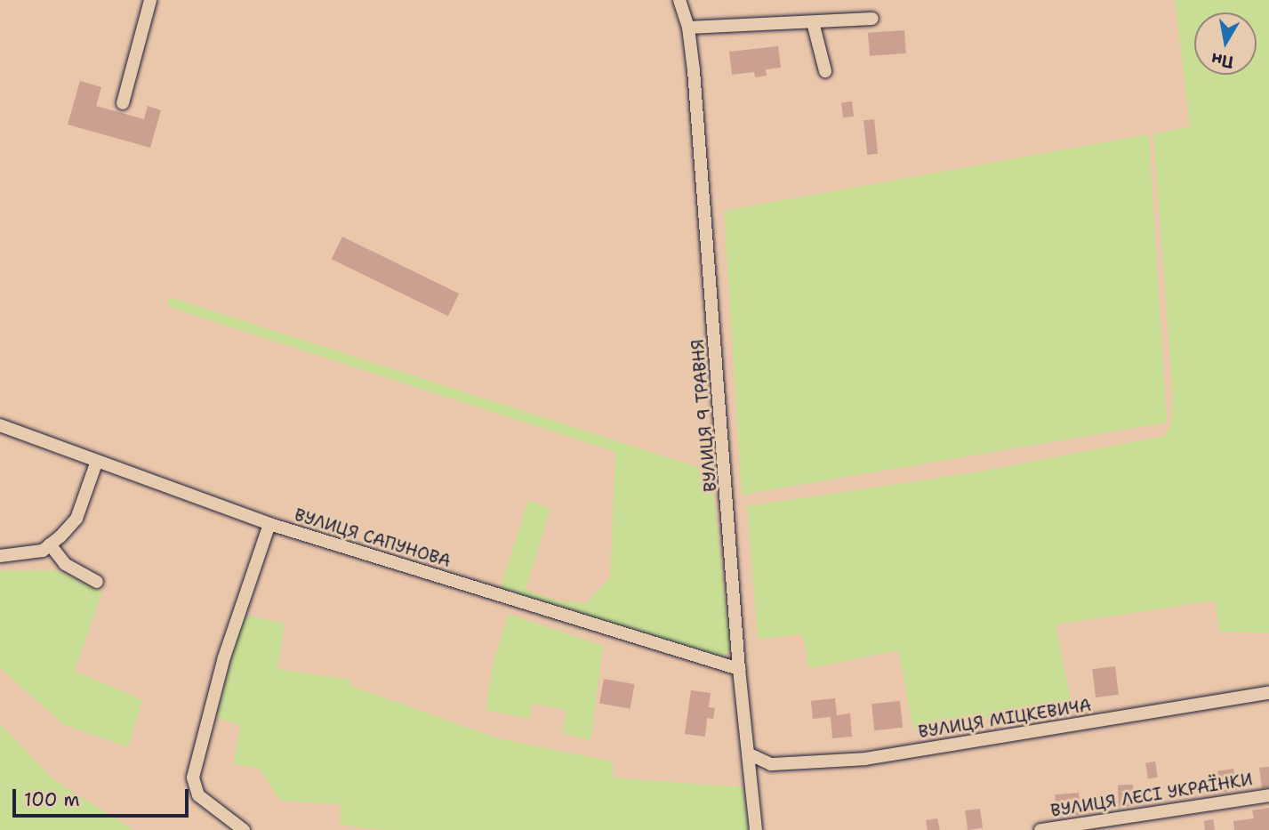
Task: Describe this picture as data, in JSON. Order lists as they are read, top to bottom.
{
  "streets": {
    "street": [
      "ВУЛИЦЯ 9 ТРАВНЯ",
      "ВУЛИЦЯ САПУНОВА",
      "ВУЛИЦЯ МІЦКЕВИЧА",
      "ВУЛИЦЯ ЛЕСІ УКРАЇНКИ"
    ]
  },
  "crossings": [
    ["ВУЛИЦЯ 9 ТРАВНЯ", "ВУЛИЦЯ САПУНОВА"],
    ["ВУЛИЦЯ 9 ТРАВНЯ", "ВУЛИЦЯ МІЦКЕВИЧА"]
  ],
  "scale_bar": "100 m",
  "north": "bottom"
}
